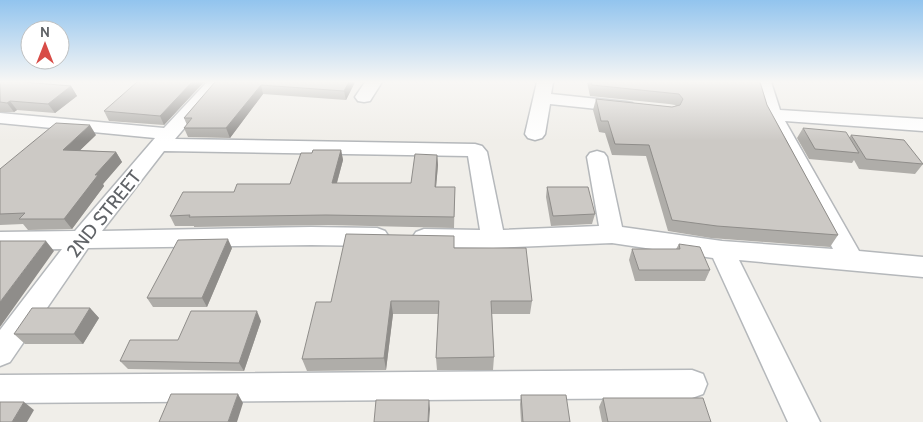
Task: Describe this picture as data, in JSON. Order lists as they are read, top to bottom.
{
  "streets": {
    "street": ["2ND STREET"]
  },
  "north": "top"
}
